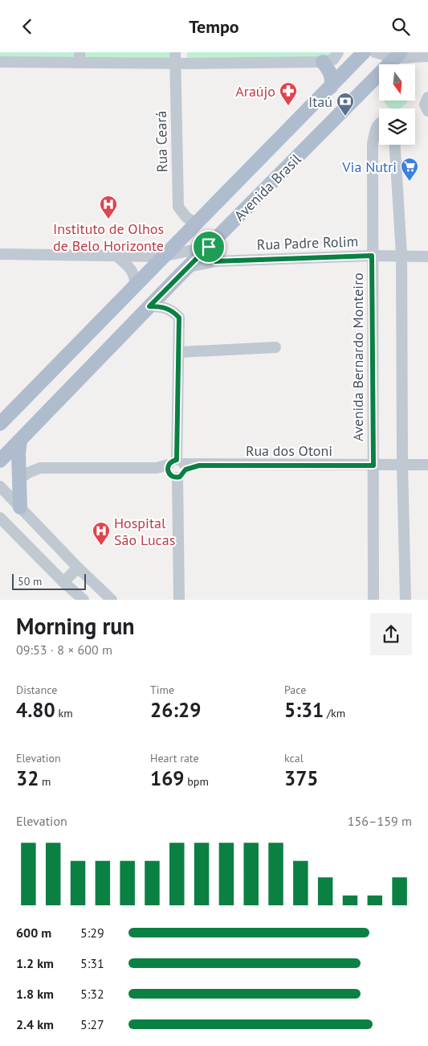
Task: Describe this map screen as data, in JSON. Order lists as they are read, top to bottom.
{
  "streets": {
    "main road": ["Avenida Brasil"],
    "street": [
      "Rua Ceará",
      "Rua Padre Rolim",
      "Avenida Bernardo Monteiro",
      "Rua dos Otoni"
    ]
  },
  "crossings": [
    ["Rua Ceará", "Avenida Brasil"],
    ["Avenida Brasil", "Rua Padre Rolim"],
    ["Rua Padre Rolim", "Avenida Bernardo Monteiro"],
    ["Avenida Bernardo Monteiro", "Rua dos Otoni"]
  ],
  "places": {
    "pharmacy": ["Araújo"],
    "bank": ["Itaú"],
    "supermarket": ["Via Nutri"],
    "hospital": ["Instituto de Olhos de Belo Horizonte", "Hospital São Lucas"]
  },
  "scale_bar": "50 m",
  "north": "bottom",
  "page": {
    "header": "Tempo",
    "scale": "50 m",
    "heading": ["Morning run", "09:53 · 8 × 600 m"],
    "stats": [
      ["Distance", "4.80 km"],
      ["Time", "26:29"],
      ["Pace", "5:31 /km"],
      ["Elevation", "32 m"],
      ["Heart rate", "169 bpm"],
      ["kcal", "375"]
    ],
    "chart": ["Elevation", "156–159 m"],
    "list": [
      {
        "name": "600 m",
        "note": "5:29"
      },
      {
        "name": "1.2 km",
        "note": "5:31"
      },
      {
        "name": "1.8 km",
        "note": "5:32"
      },
      {
        "name": "2.4 km",
        "note": "5:27"
      }
    ]
  }
}
